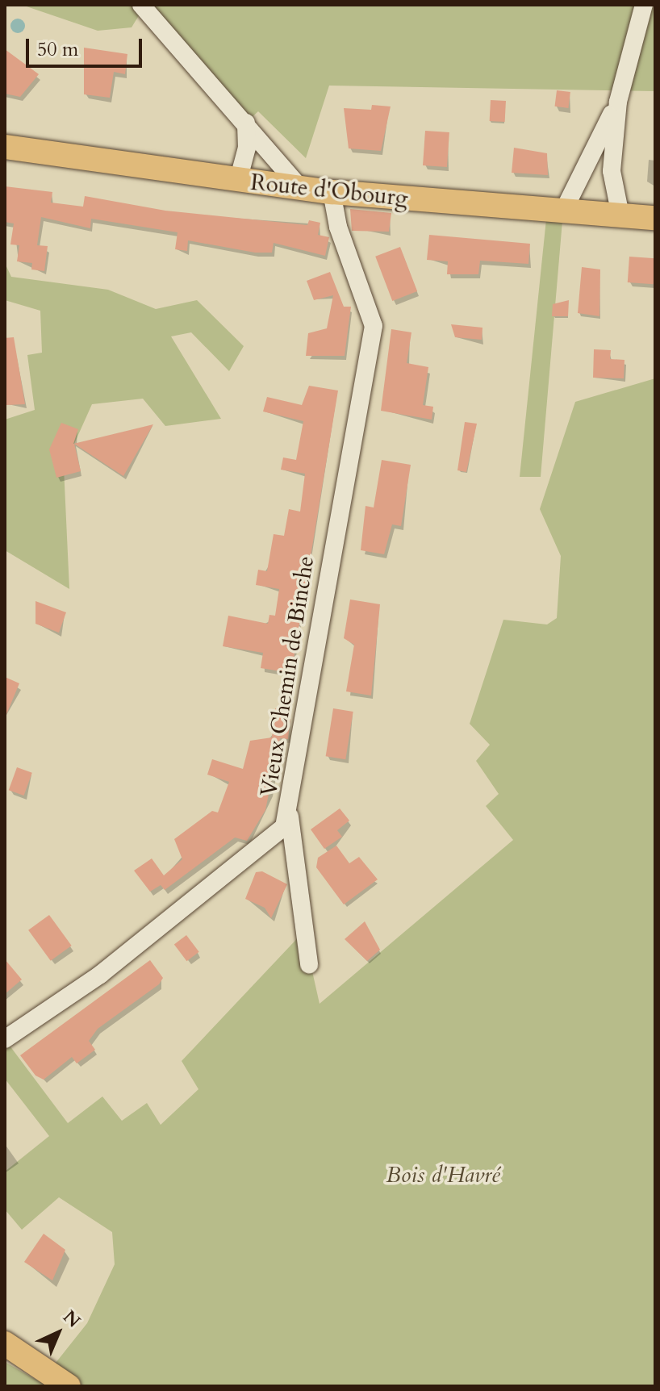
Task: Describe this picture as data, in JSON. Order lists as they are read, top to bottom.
{
  "streets": {
    "main road": ["Route d'Obourg"],
    "street": ["Vieux Chemin de Binche"]
  },
  "crossings": [
    ["Route d'Obourg", "Vieux Chemin de Binche"]
  ],
  "parks": ["Bois d'Havré"],
  "scale_bar": "50 m",
  "north": "top right"
}
